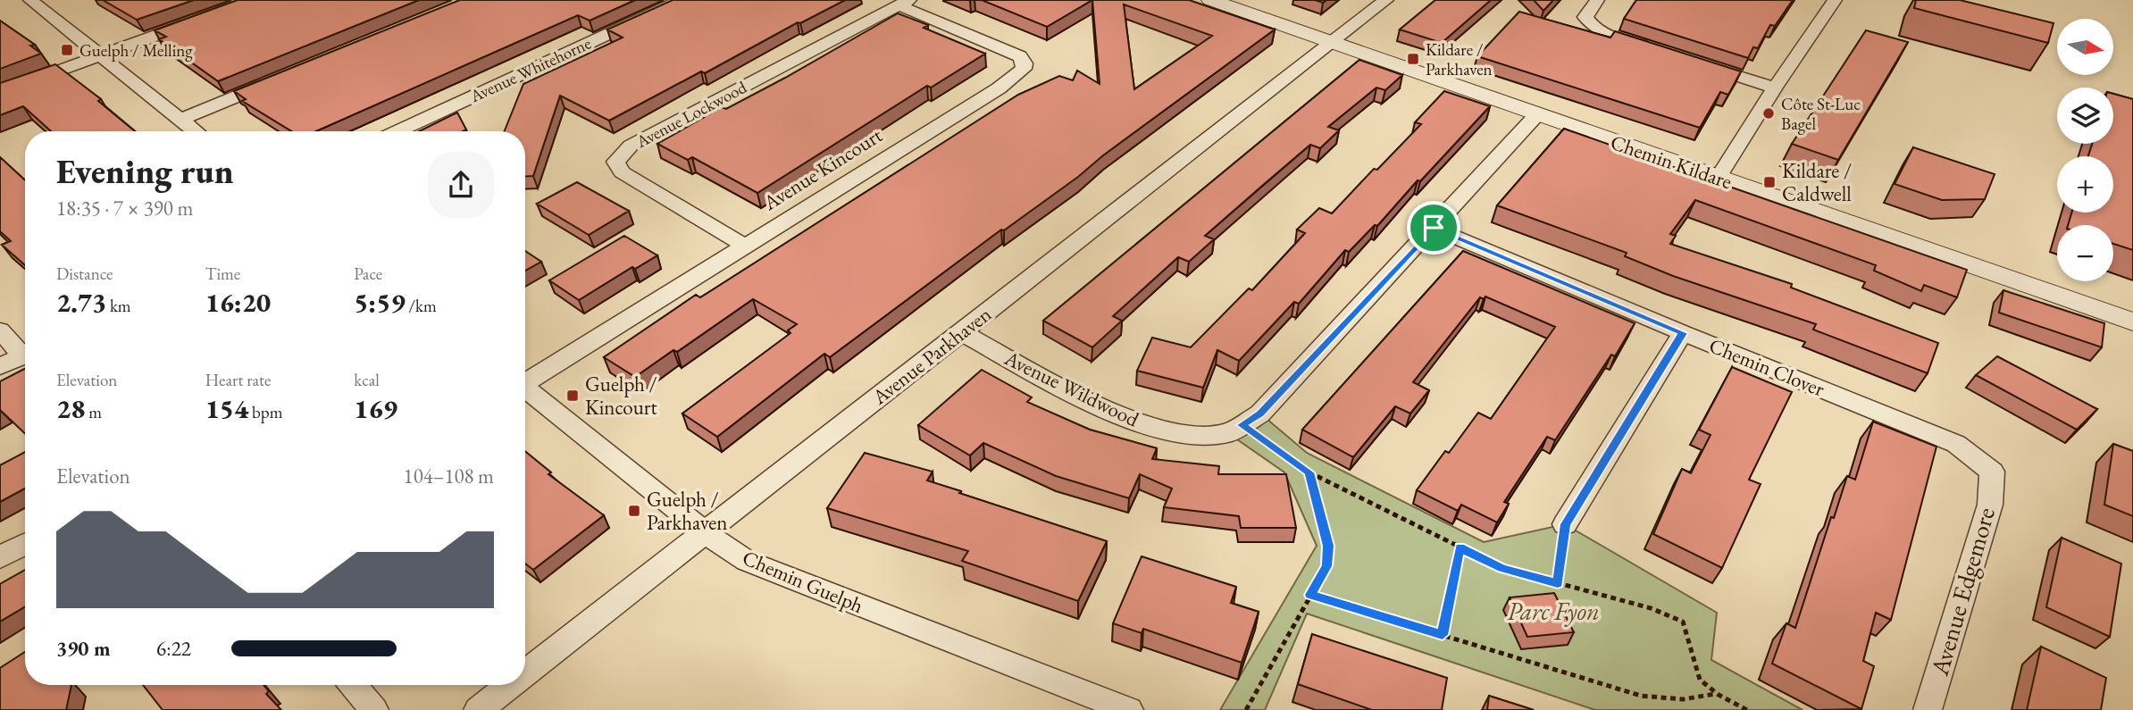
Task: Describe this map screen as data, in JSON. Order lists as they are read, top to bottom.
{
  "streets": {
    "street": [
      "Avenue Whitehorne",
      "Avenue Lockwood",
      "Chemin Kildare",
      "Avenue Kincourt",
      "Avenue Parkhaven",
      "Chemin Clover",
      "Avenue Wildwood",
      "Chemin Guelph",
      "Avenue Edgemore"
    ]
  },
  "crossings": [
    ["Avenue Lockwood", "Avenue Kincourt"],
    ["Chemin Kildare", "Avenue Parkhaven"],
    ["Chemin Kildare", "Avenue Wildwood"],
    ["Avenue Parkhaven", "Avenue Wildwood"],
    ["Avenue Parkhaven", "Chemin Guelph"],
    ["Chemin Clover", "Avenue Wildwood"],
    ["Chemin Clover", "Avenue Edgemore"]
  ],
  "parks": ["Parc Fyon"],
  "places": {
    "transit": [
      "Guelph / Melling",
      "Kildare / Parkhaven",
      "Kildare / Caldwell",
      "Guelph / Kincourt",
      "Guelph / Parkhaven"
    ],
    "other": ["Côte St-Luc Bagel"]
  },
  "north": "right",
  "page": {
    "map_buttons": ["+", "−"],
    "heading": ["Evening run", "18:35 · 7 × 390 m"],
    "stats": [
      ["Distance", "2.73 km"],
      ["Time", "16:20"],
      ["Pace", "5:59 /km"],
      ["Elevation", "28 m"],
      ["Heart rate", "154 bpm"],
      ["kcal", "169"]
    ],
    "chart": ["Elevation", "104–108 m"],
    "list": [
      {
        "name": "390 m",
        "note": "6:22"
      }
    ]
  }
}
